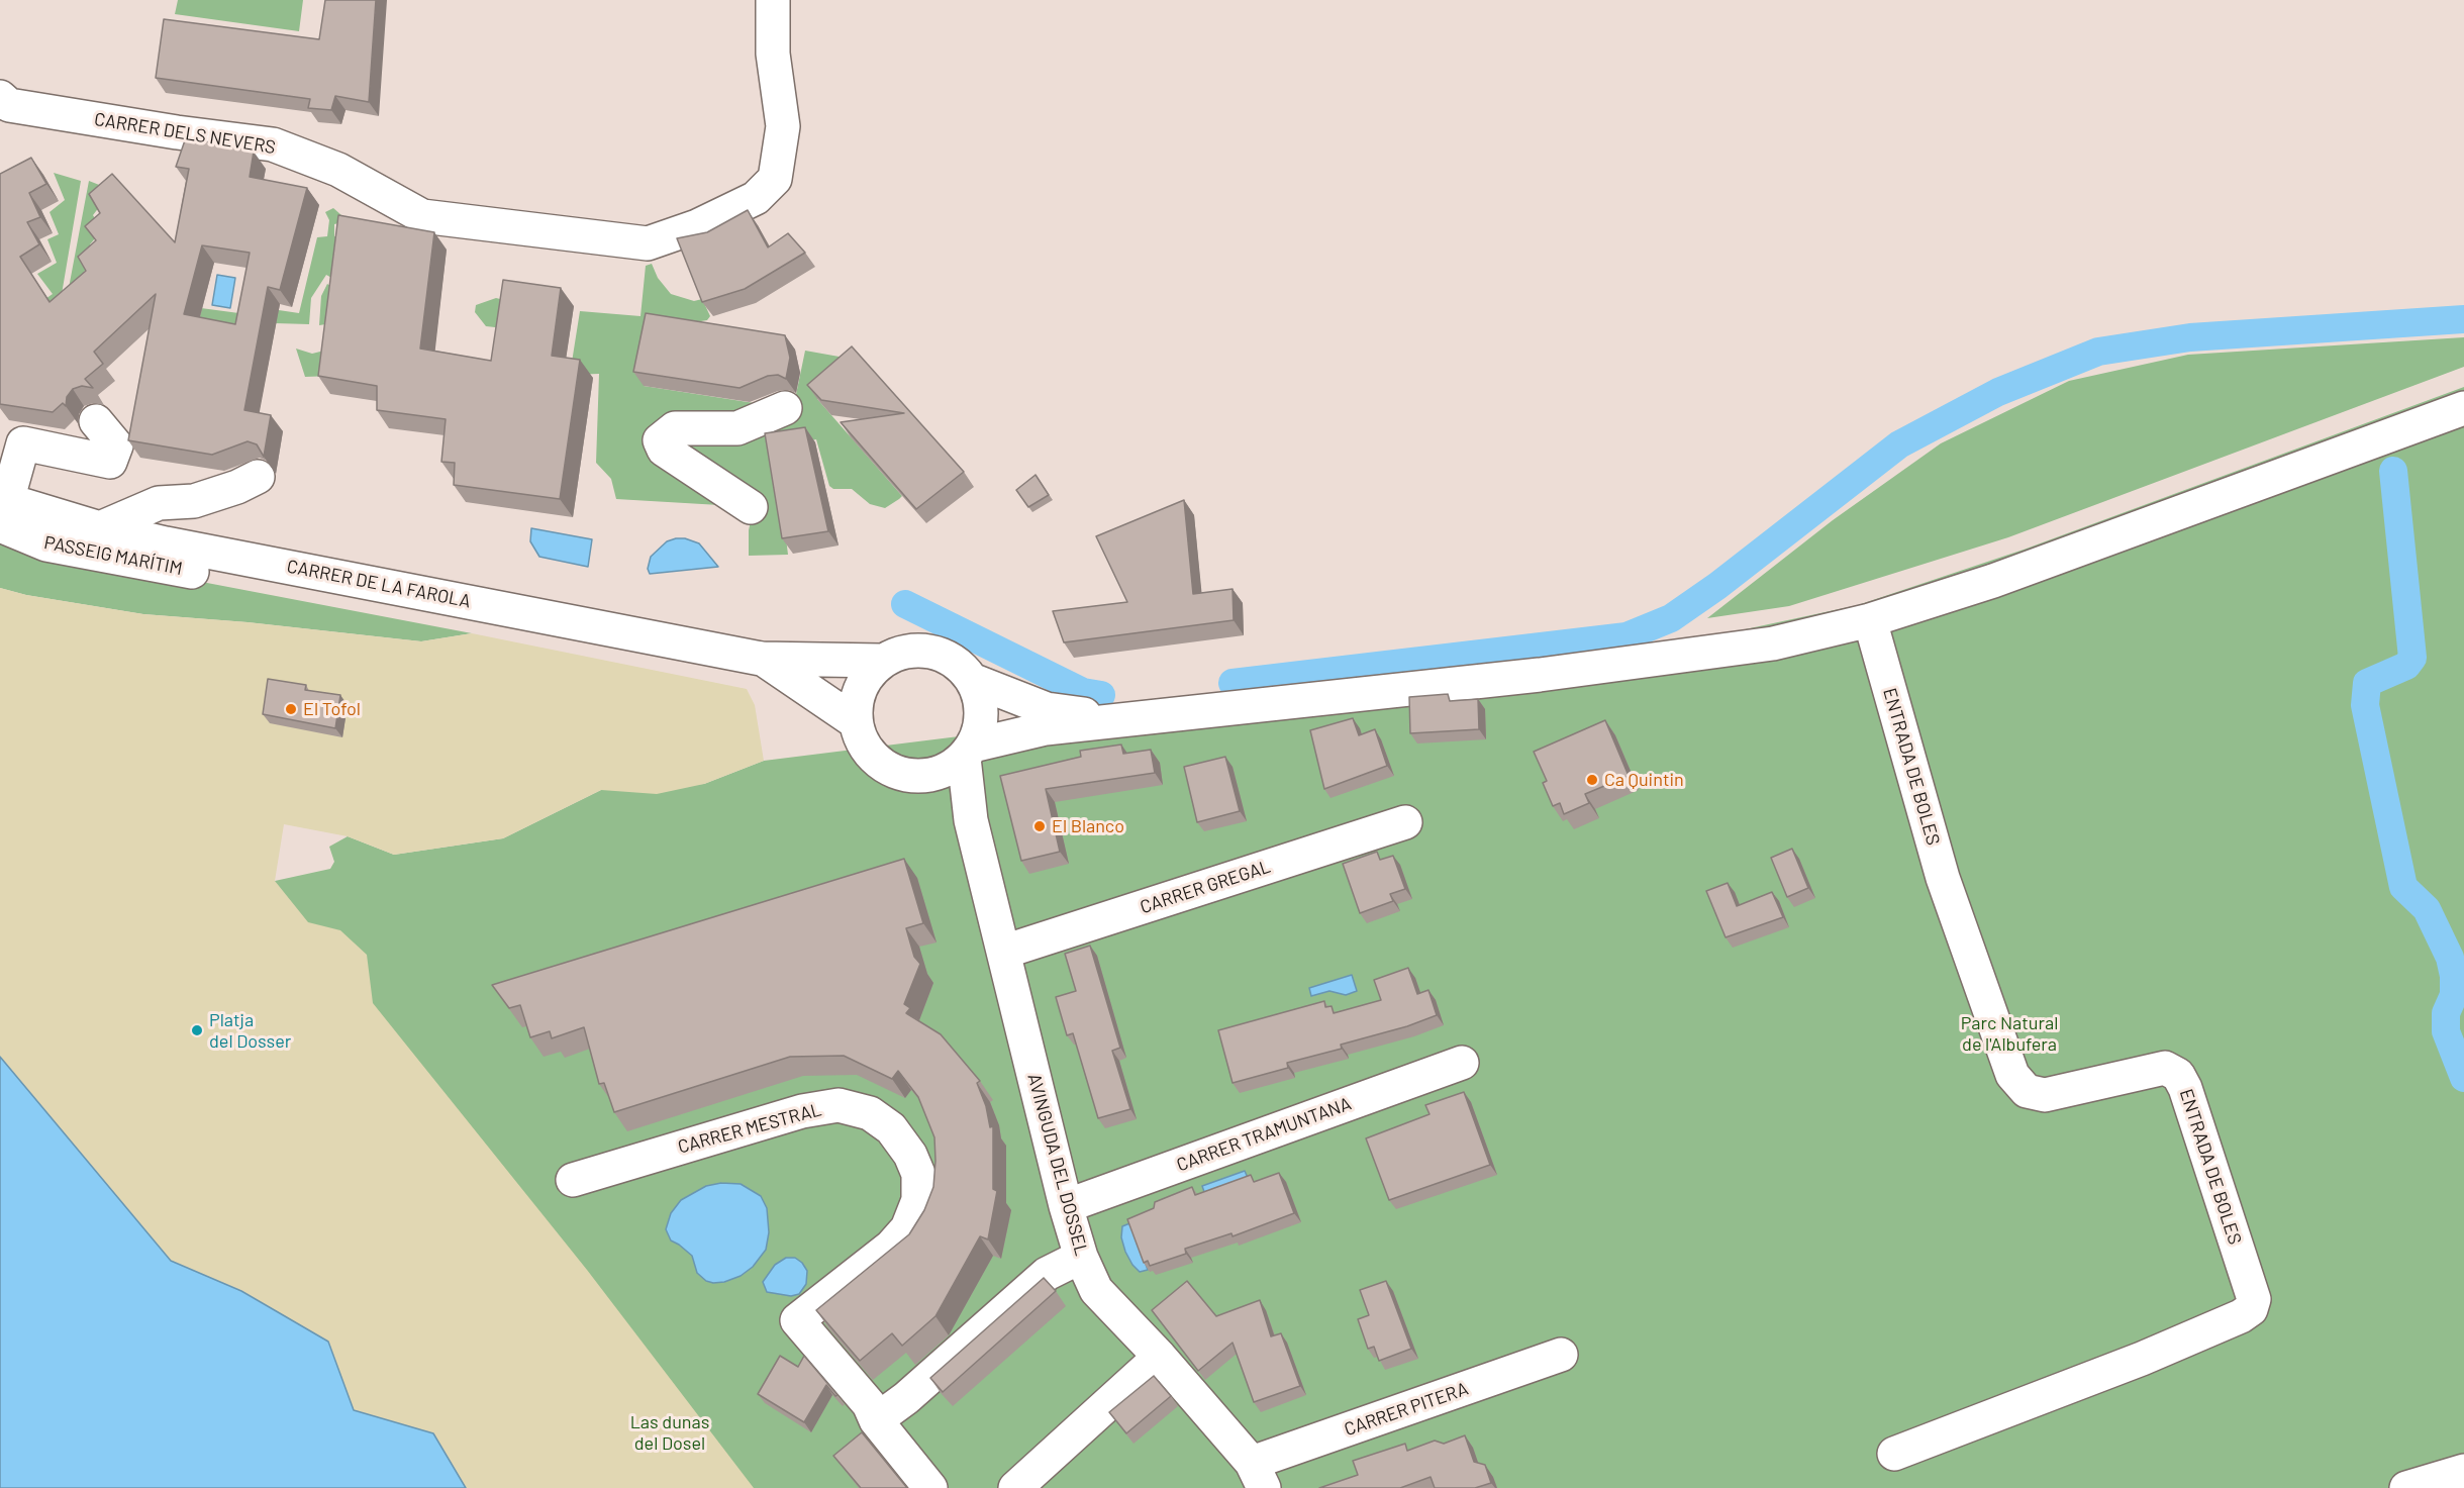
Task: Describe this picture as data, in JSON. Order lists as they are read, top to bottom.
{
  "streets": {
    "street": [
      "CARRER DELS NEVERS",
      "PASSEIG MARÍTIM",
      "CARRER DE LA FAROLA",
      "ENTRADA DE BOLES",
      "CARRER GREGAL",
      "CARRER MESTRAL",
      "CARRER TRAMUNTANA",
      "AVINGUDA DEL DOSSEL",
      "CARRER PITERA"
    ]
  },
  "crossings": [
    ["PASSEIG MARÍTIM", "CARRER DE LA FAROLA"],
    ["CARRER GREGAL", "AVINGUDA DEL DOSSEL"],
    ["CARRER TRAMUNTANA", "AVINGUDA DEL DOSSEL"],
    ["AVINGUDA DEL DOSSEL", "CARRER PITERA"]
  ],
  "parks": ["Parc Natural de l'Albufera", "Las dunas del Dosel"],
  "places": [
    "El Tofol",
    "Ca Quintin",
    "El Blanco",
    "Platja del Dosser"
  ]
}
